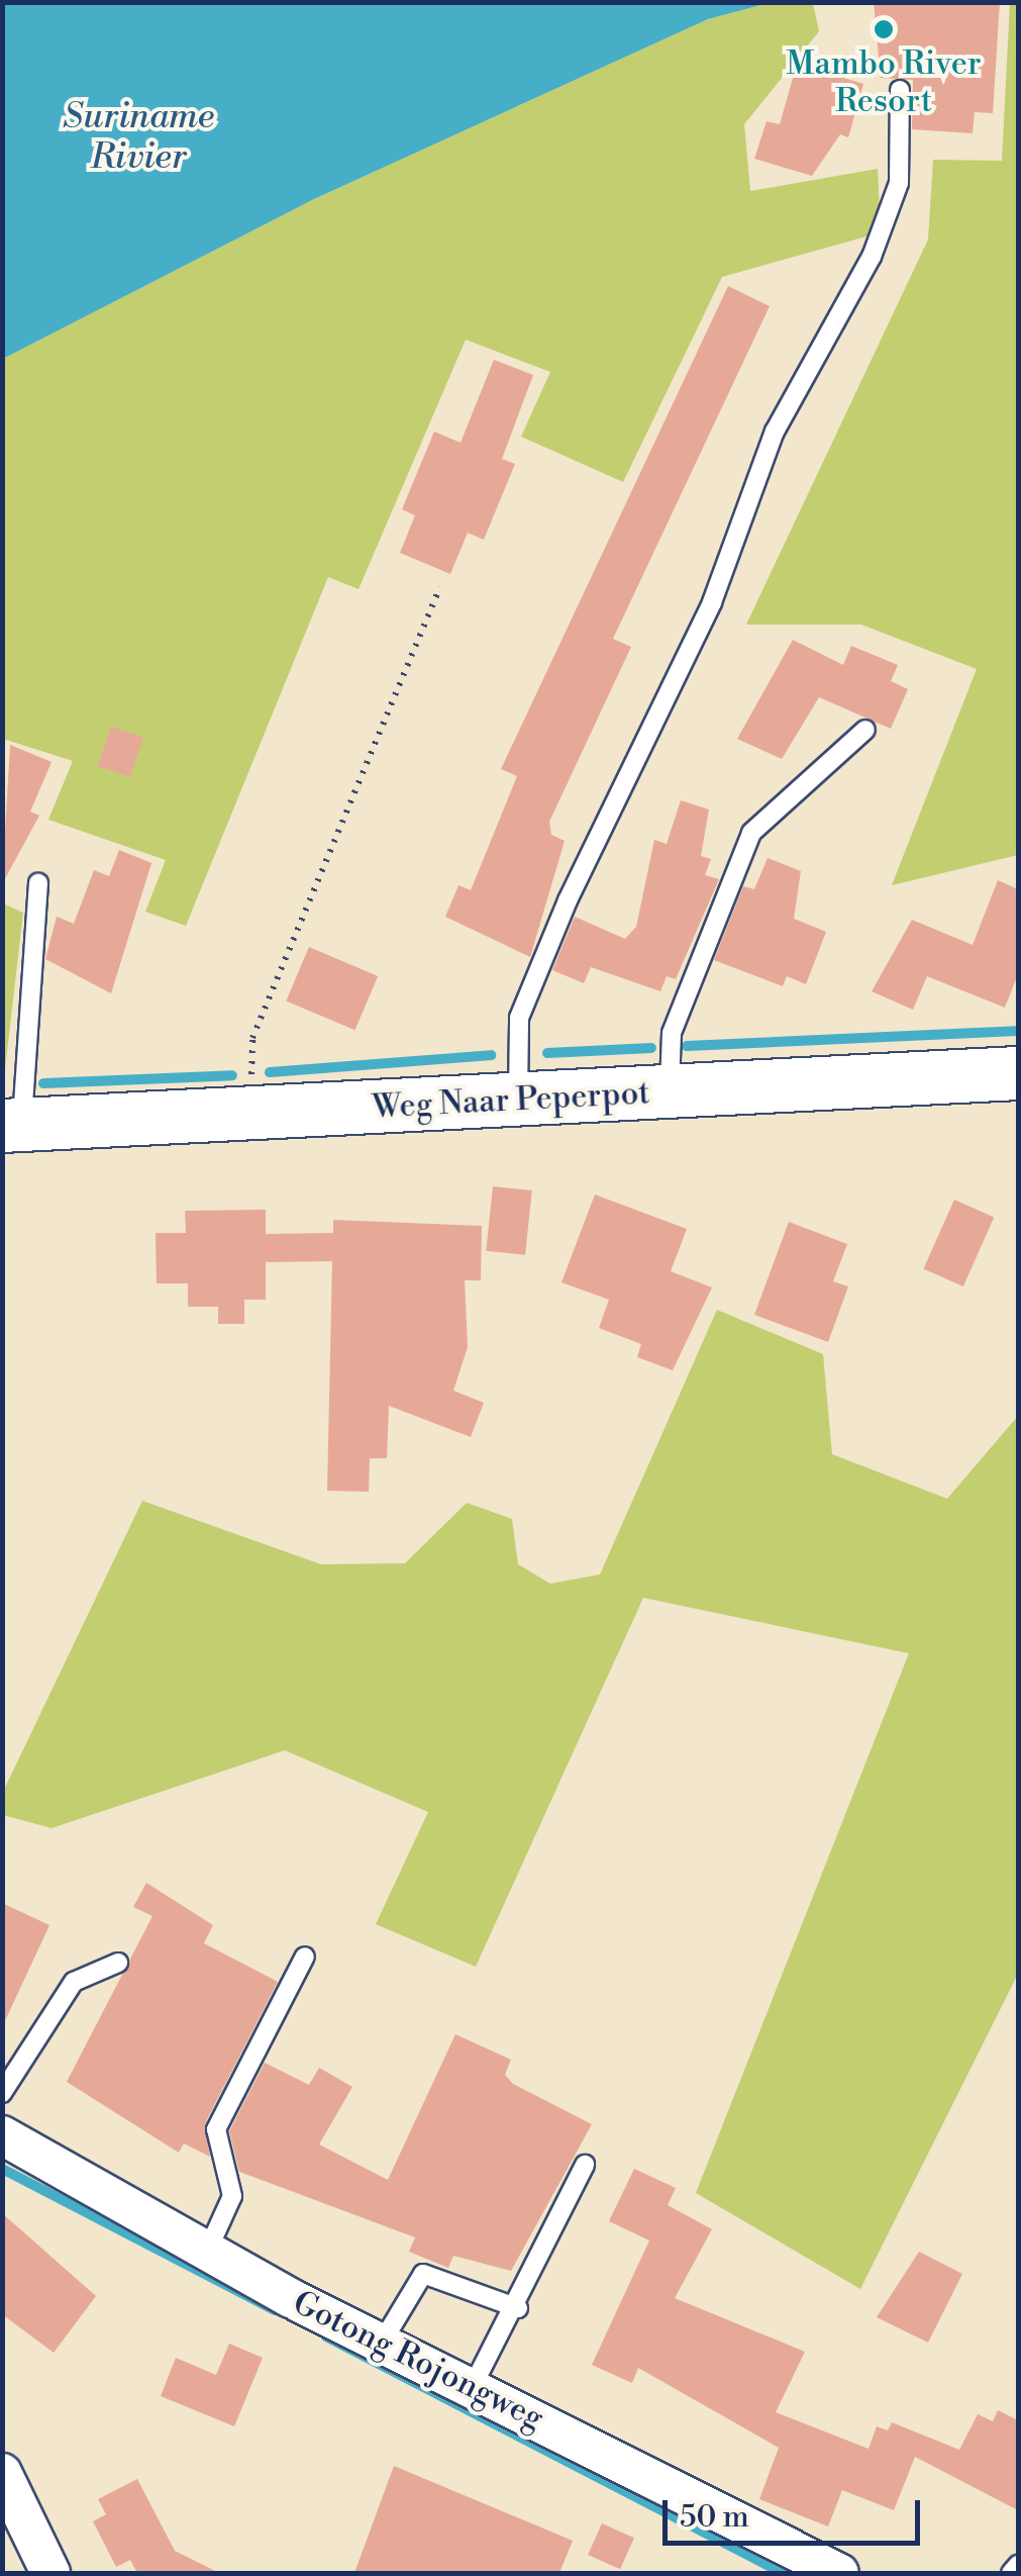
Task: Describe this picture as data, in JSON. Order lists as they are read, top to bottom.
{
  "streets": {
    "street": ["Weg Naar Peperpot", "Gotong Rojongweg"]
  },
  "water": ["Suriname Rivier"],
  "places": ["Mambo River Resort"],
  "scale_bar": "50 m"
}
